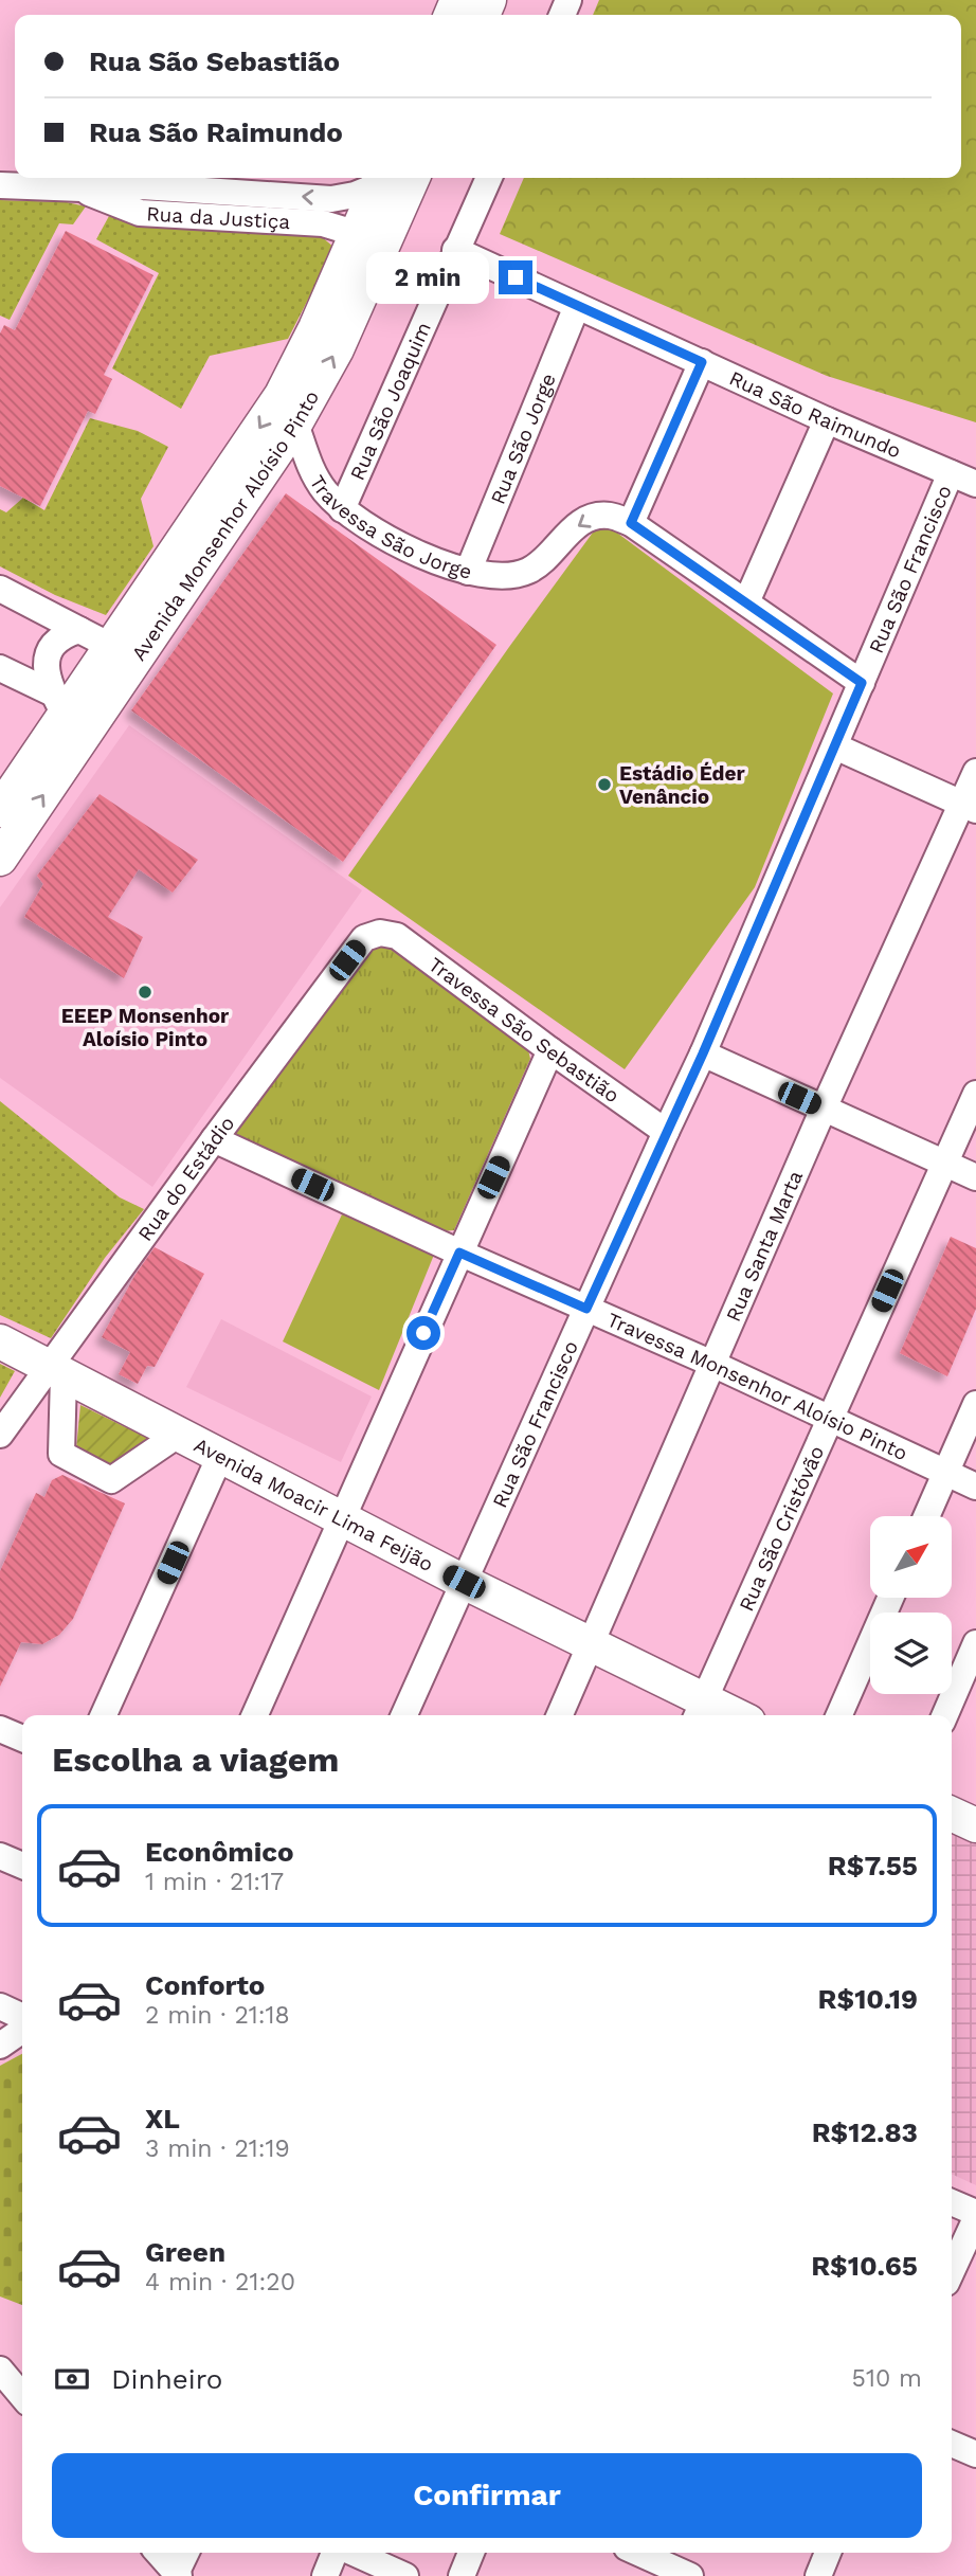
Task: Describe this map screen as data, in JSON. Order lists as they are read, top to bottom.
{
  "streets": {
    "main road": ["Avenida Monsenhor Aloísio Pinto", "Avenida Moacir Lima Feijão"],
    "street": [
      "Rua da Justiça",
      "Rua São Joaquim",
      "Rua São Raimundo",
      "Rua São Jorge",
      "Travessa São Jorge",
      "Rua São Francisco",
      "Travessa São Sebastião",
      "Rua do Estádio",
      "Rua Santa Marta",
      "Travessa Monsenhor Aloísio Pinto",
      "Rua São Cristóvão"
    ]
  },
  "crossings": [
    ["Rua da Justiça", "Avenida Monsenhor Aloísio Pinto"],
    ["Rua São Joaquim", "Rua São Raimundo"],
    ["Rua São Joaquim", "Travessa São Jorge"],
    ["Rua São Raimundo", "Rua São Jorge"],
    ["Rua São Raimundo", "Rua São Francisco"],
    ["Rua São Jorge", "Travessa São Jorge"],
    ["Travessa São Jorge", "Avenida Monsenhor Aloísio Pinto"],
    ["Rua São Francisco", "Travessa São Sebastião"],
    ["Rua São Francisco", "Travessa Monsenhor Aloísio Pinto"],
    ["Rua São Francisco", "Avenida Moacir Lima Feijão"],
    ["Travessa São Sebastião", "Rua do Estádio"],
    ["Rua do Estádio", "Travessa Monsenhor Aloísio Pinto"],
    ["Rua do Estádio", "Avenida Moacir Lima Feijão"],
    ["Rua Santa Marta", "Travessa Monsenhor Aloísio Pinto"],
    ["Rua Santa Marta", "Avenida Moacir Lima Feijão"],
    ["Travessa Monsenhor Aloísio Pinto", "Rua São Cristóvão"],
    ["Avenida Moacir Lima Feijão", "Rua São Cristóvão"]
  ],
  "one_way": ["Travessa São Jorge"],
  "places": ["Estádio Éder Venâncio", "EEEP Monsenhor Aloísio Pinto"],
  "north": "top right",
  "page": {
    "banner": ["Rua São Sebastião", "Rua São Raimundo"],
    "bubble": "2 min",
    "heading": "Escolha a viagem",
    "list": [
      {
        "name": "Econômico",
        "note": "1 min · 21:17",
        "value": "R$7.55"
      },
      {
        "name": "Conforto",
        "note": "2 min · 21:18",
        "value": "R$10.19"
      },
      {
        "name": "XL",
        "note": "3 min · 21:19",
        "value": "R$12.83"
      },
      {
        "name": "Green",
        "note": "4 min · 21:20",
        "value": "R$10.65"
      }
    ],
    "pay": ["Dinheiro", "510 m"],
    "buttons": "Confirmar"
  }
}
